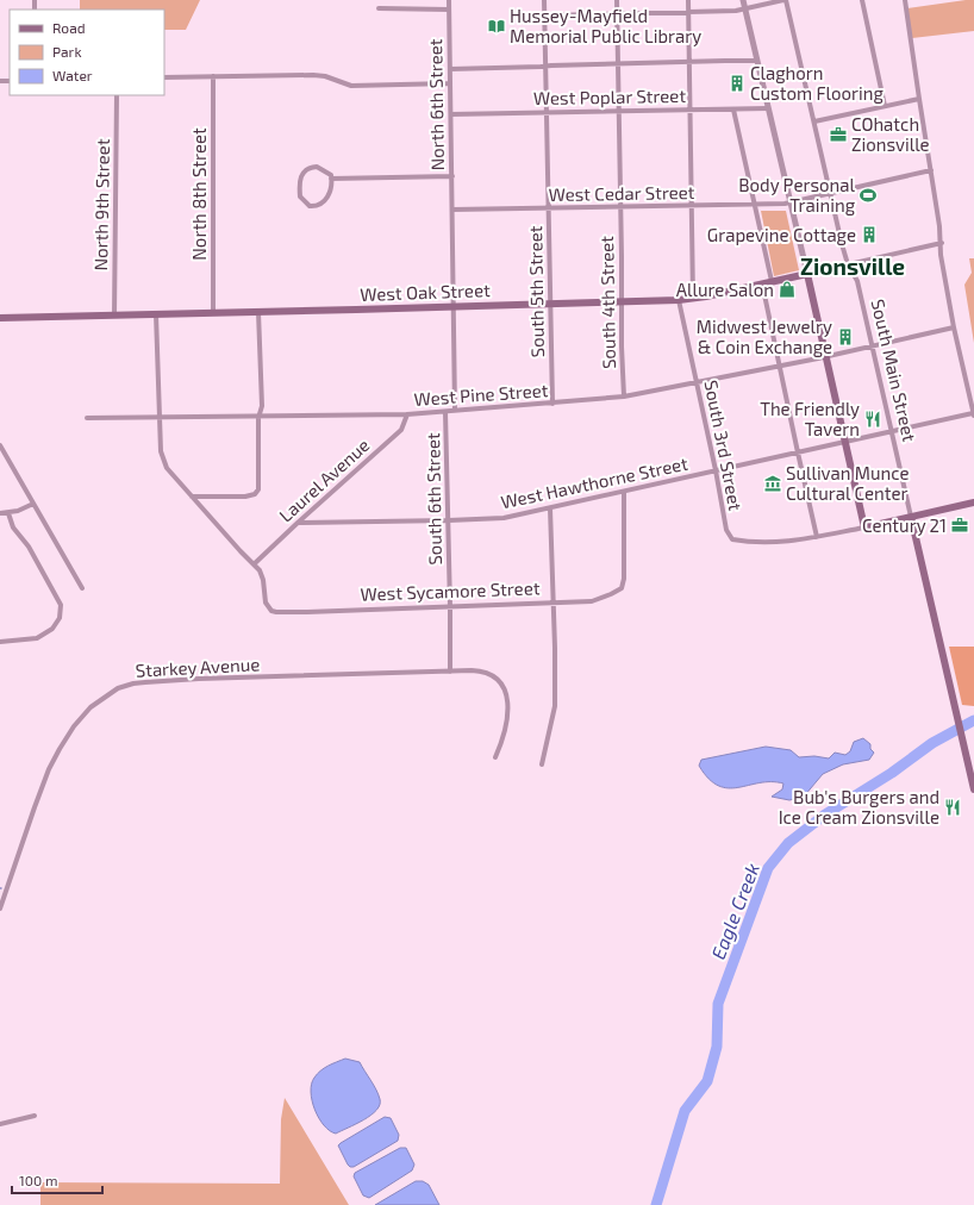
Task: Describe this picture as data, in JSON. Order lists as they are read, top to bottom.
{
  "streets": {
    "main road": ["West Oak Street", "South Main Street"],
    "street": [
      "West Poplar Street",
      "North 6th Street",
      "West Cedar Street",
      "North 8th Street",
      "North 9th Street",
      "South 5th Street",
      "South 4th Street",
      "West Pine Street",
      "South 3rd Street",
      "Laurel Avenue",
      "West Hawthorne Street",
      "South 6th Street",
      "West Sycamore Street",
      "Starkey Avenue"
    ]
  },
  "crossings": [
    ["West Poplar Street", "North 6th Street"],
    ["West Poplar Street", "South 5th Street"],
    ["West Poplar Street", "South 4th Street"],
    ["North 6th Street", "West Cedar Street"],
    ["North 6th Street", "South 6th Street"],
    ["West Cedar Street", "South 5th Street"],
    ["West Cedar Street", "South 4th Street"],
    ["West Cedar Street", "South Main Street"],
    ["West Cedar Street", "South 6th Street"],
    ["North 8th Street", "West Oak Street"],
    ["North 9th Street", "West Oak Street"],
    ["West Oak Street", "South 5th Street"],
    ["West Oak Street", "South 4th Street"],
    ["West Oak Street", "South Main Street"],
    ["West Oak Street", "South 3rd Street"],
    ["West Oak Street", "South 6th Street"],
    ["South 5th Street", "West Pine Street"],
    ["South 4th Street", "West Pine Street"],
    ["South Main Street", "West Pine Street"],
    ["South Main Street", "West Hawthorne Street"],
    ["West Pine Street", "South 3rd Street"],
    ["West Pine Street", "Laurel Avenue"],
    ["West Pine Street", "South 6th Street"],
    ["South 3rd Street", "West Hawthorne Street"],
    ["Laurel Avenue", "West Hawthorne Street"],
    ["Laurel Avenue", "West Sycamore Street"],
    ["West Hawthorne Street", "South 6th Street"],
    ["West Hawthorne Street", "West Sycamore Street"],
    ["South 6th Street", "West Sycamore Street"],
    ["South 6th Street", "Starkey Avenue"]
  ],
  "districts": ["Zionsville"],
  "water": ["Eagle Creek"],
  "places": {
    "library": ["Hussey-Mayfield Memorial Public Library"],
    "building": ["Claghorn Custom Flooring", "Grapevine Cottage", "Midwest Jewelry & Coin Exchange"],
    "office": ["COhatch Zionsville", "Century 21"],
    "sports": ["Body Personal Training"],
    "shop": ["Allure Salon"],
    "restaurant": ["The Friendly Tavern", "Bub's Burgers and Ice Cream Zionsville"],
    "museum": ["Sullivan Munce Cultural Center"]
  },
  "legend": ["Road", "Park", "Water"],
  "scale_bar": "100 m"
}
